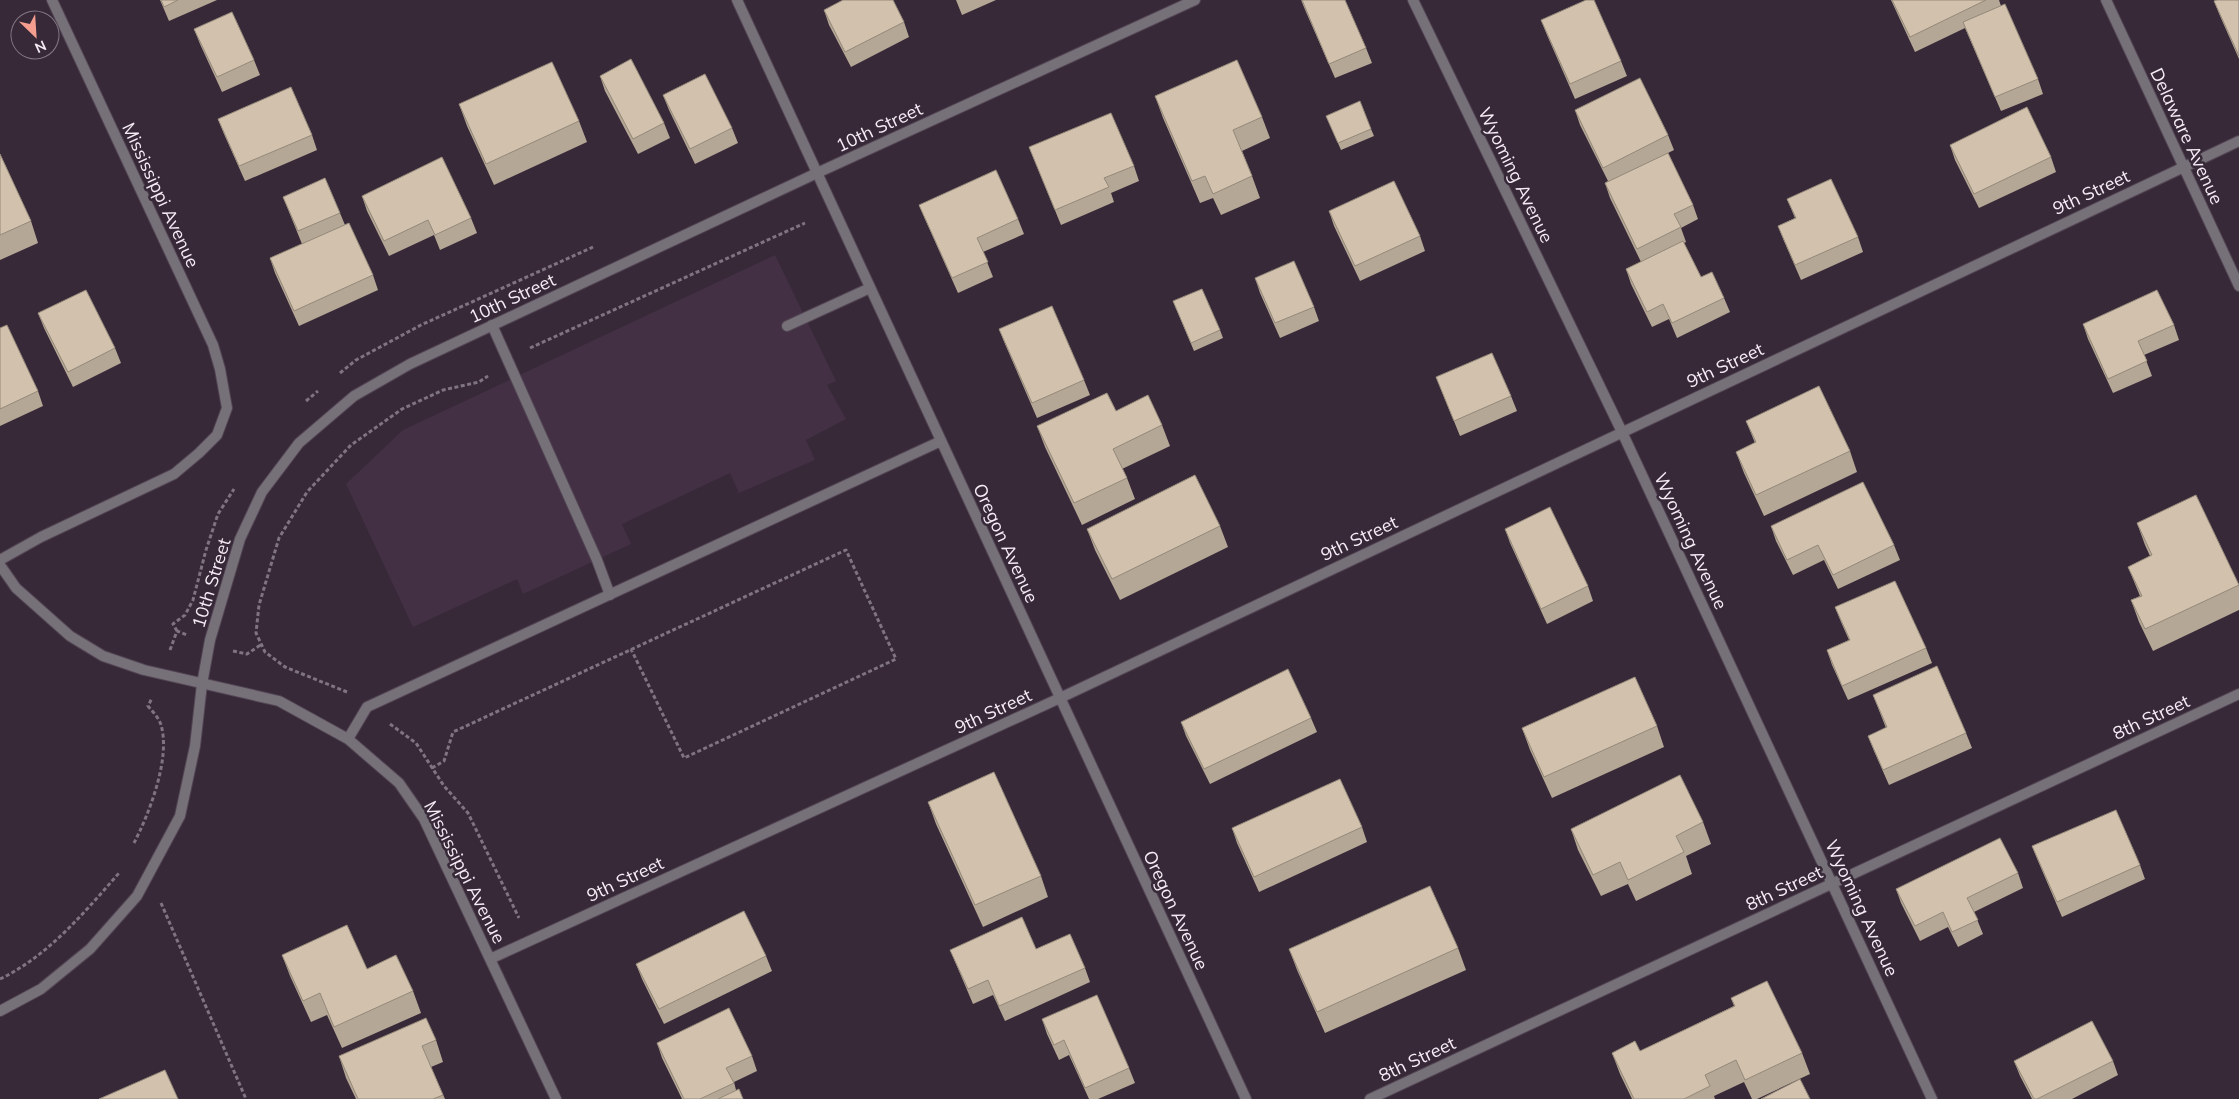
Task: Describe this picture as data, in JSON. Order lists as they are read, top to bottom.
{
  "streets": {
    "street": [
      "10th Street",
      "Delaware Avenue",
      "Wyoming Avenue",
      "9th Street",
      "Mississippi Avenue",
      "Oregon Avenue",
      "8th Street"
    ]
  },
  "crossings": [
    ["10th Street", "Mississippi Avenue"],
    ["10th Street", "Oregon Avenue"],
    ["Delaware Avenue", "9th Street"],
    ["Wyoming Avenue", "9th Street"],
    ["Wyoming Avenue", "8th Street"],
    ["9th Street", "Mississippi Avenue"],
    ["9th Street", "Oregon Avenue"]
  ],
  "north": "bottom right"
}
